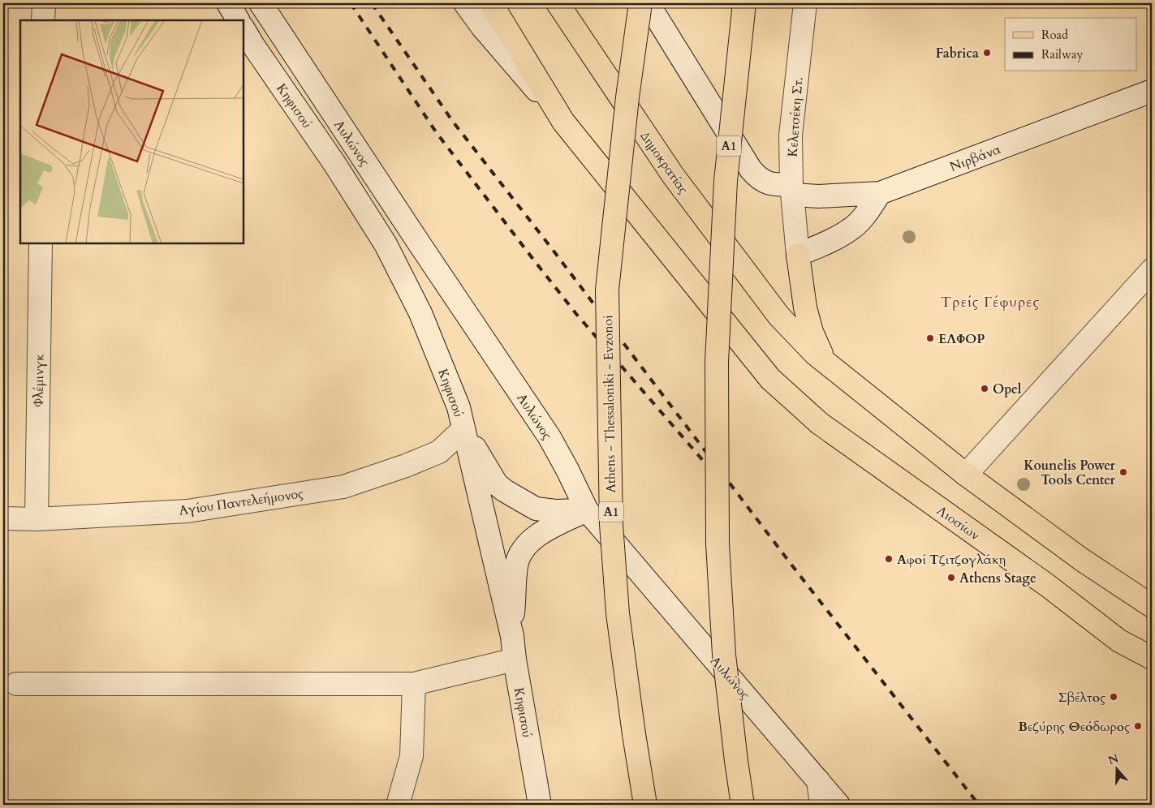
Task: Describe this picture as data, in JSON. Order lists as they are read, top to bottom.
{
  "streets": {
    "main road": [
      "Α1",
      "Δημοκρατίας",
      "Athens - Thessaloniki - Evzonoi",
      "Λιοσίων"
    ],
    "street": [
      "Κηφισού",
      "Κελετσέκη Στ.",
      "Αυλώνος",
      "Νιρβάνα",
      "Φλέμινγκ",
      "Αγίου Παντελεήμονος"
    ]
  },
  "crossings": [
    ["Κηφισού", "Αγίου Παντελεήμονος"],
    ["Κελετσέκη Στ.", "Νιρβάνα"],
    ["Φλέμινγκ", "Αγίου Παντελεήμονος"]
  ],
  "districts": ["Τρείς Γέφυρες"],
  "places": [
    "Fabrica",
    "ΕΛΦΟΡ",
    "Opel",
    "Kounelis Power Tools Center",
    "Αφοί Τζιτζογλάκη",
    "Athens Stage",
    "Σβέλτος",
    "Βεζύρης Θεόδωρος"
  ],
  "legend": ["Road", "Railway"],
  "north": "top"
}
